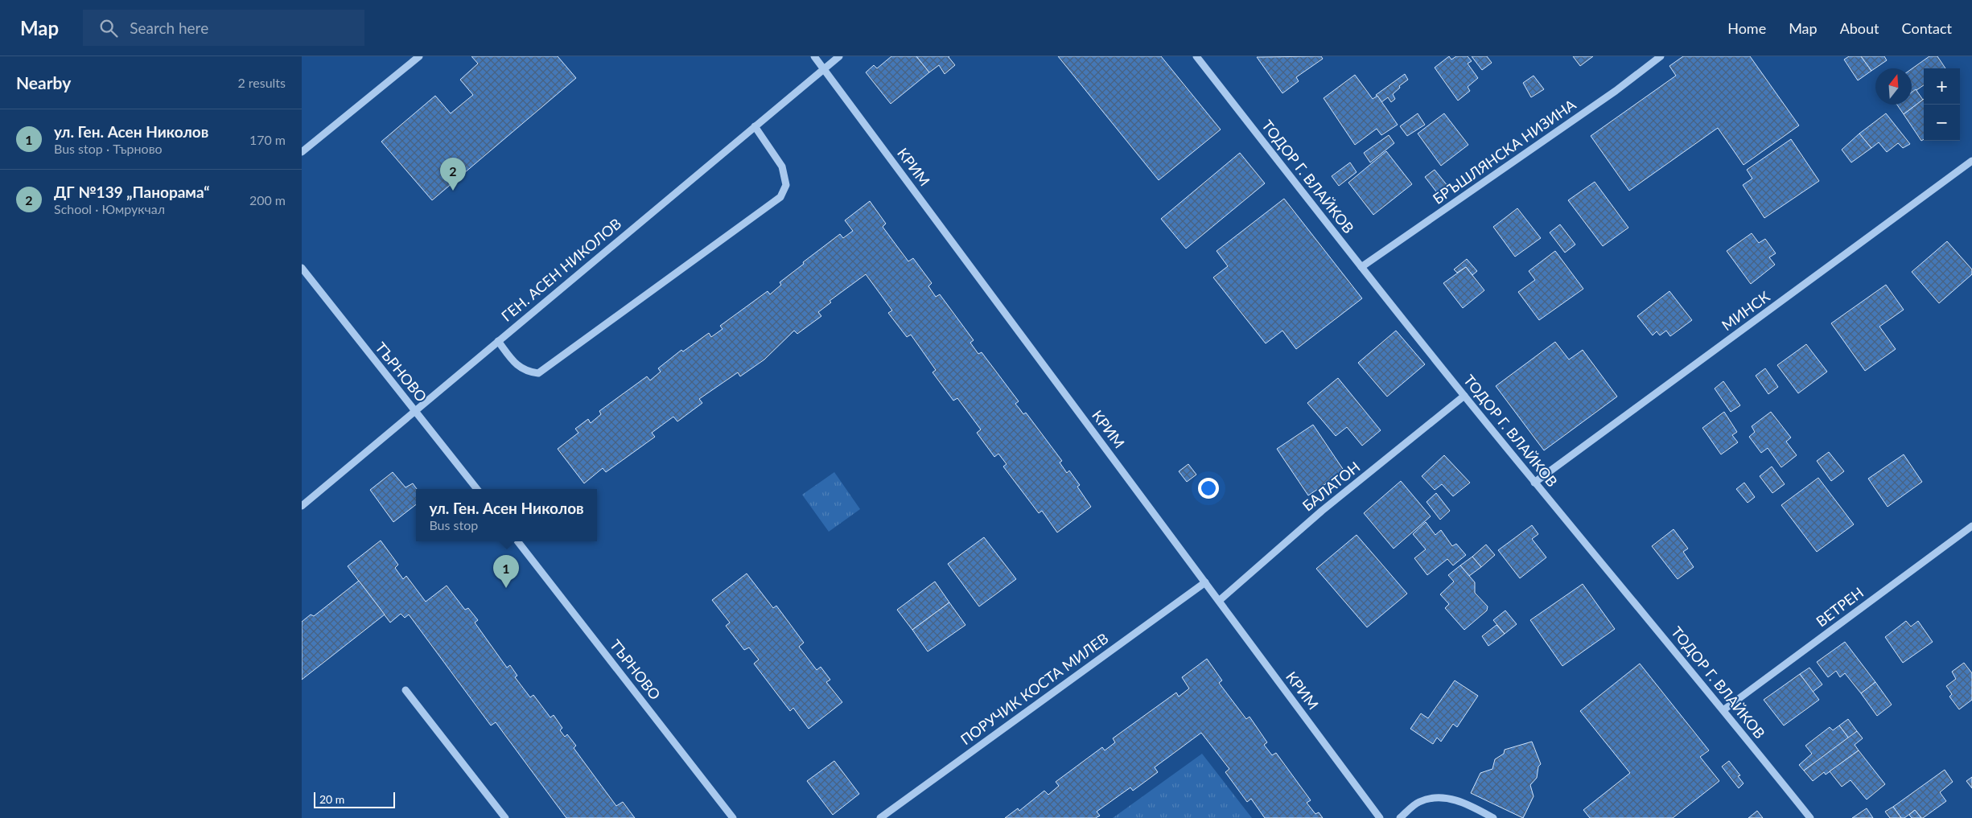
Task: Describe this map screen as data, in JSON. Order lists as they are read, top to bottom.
{
  "streets": {
    "street": [
      "БРЪШЛЯНСКА НИЗИНА",
      "КРИМ",
      "ТОДОР Г. ВЛАЙКОВ",
      "ГЕН. АСЕН НИКОЛОВ",
      "МИНСК",
      "ТЪРНОВО",
      "БАЛАТОН",
      "ВЕТРЕН",
      "ПОРУЧИК КОСТА МИЛЕВ"
    ]
  },
  "crossings": [
    ["БРЪШЛЯНСКА НИЗИНА", "ТОДОР Г. ВЛАЙКОВ"],
    ["КРИМ", "ГЕН. АСЕН НИКОЛОВ"],
    ["КРИМ", "БАЛАТОН"],
    ["КРИМ", "ПОРУЧИК КОСТА МИЛЕВ"],
    ["ТОДОР Г. ВЛАЙКОВ", "МИНСК"],
    ["ТОДОР Г. ВЛАЙКОВ", "БАЛАТОН"],
    ["ТОДОР Г. ВЛАЙКОВ", "ВЕТРЕН"],
    ["ГЕН. АСЕН НИКОЛОВ", "ТЪРНОВО"]
  ],
  "scale_bar": "20 m",
  "north": "top",
  "page": {
    "header": "Map",
    "search": "Search here",
    "nav": [
      "Home",
      "Map",
      "About",
      "Contact"
    ],
    "heading": ["Nearby", "2 results"],
    "map_buttons": ["+", "−"],
    "list": [
      {
        "mark": "1",
        "name": "ул. Ген. Асен Николов",
        "note": "Bus stop · Търново",
        "value": "170 m"
      },
      {
        "mark": "2",
        "name": "ДГ №139 „Панорама“",
        "note": "School · Юмрукчал",
        "value": "200 m"
      }
    ],
    "pins": ["2", "1"],
    "popup": ["ул. Ген. Асен Николов", "Bus stop"],
    "scale": "20 m"
  }
}
